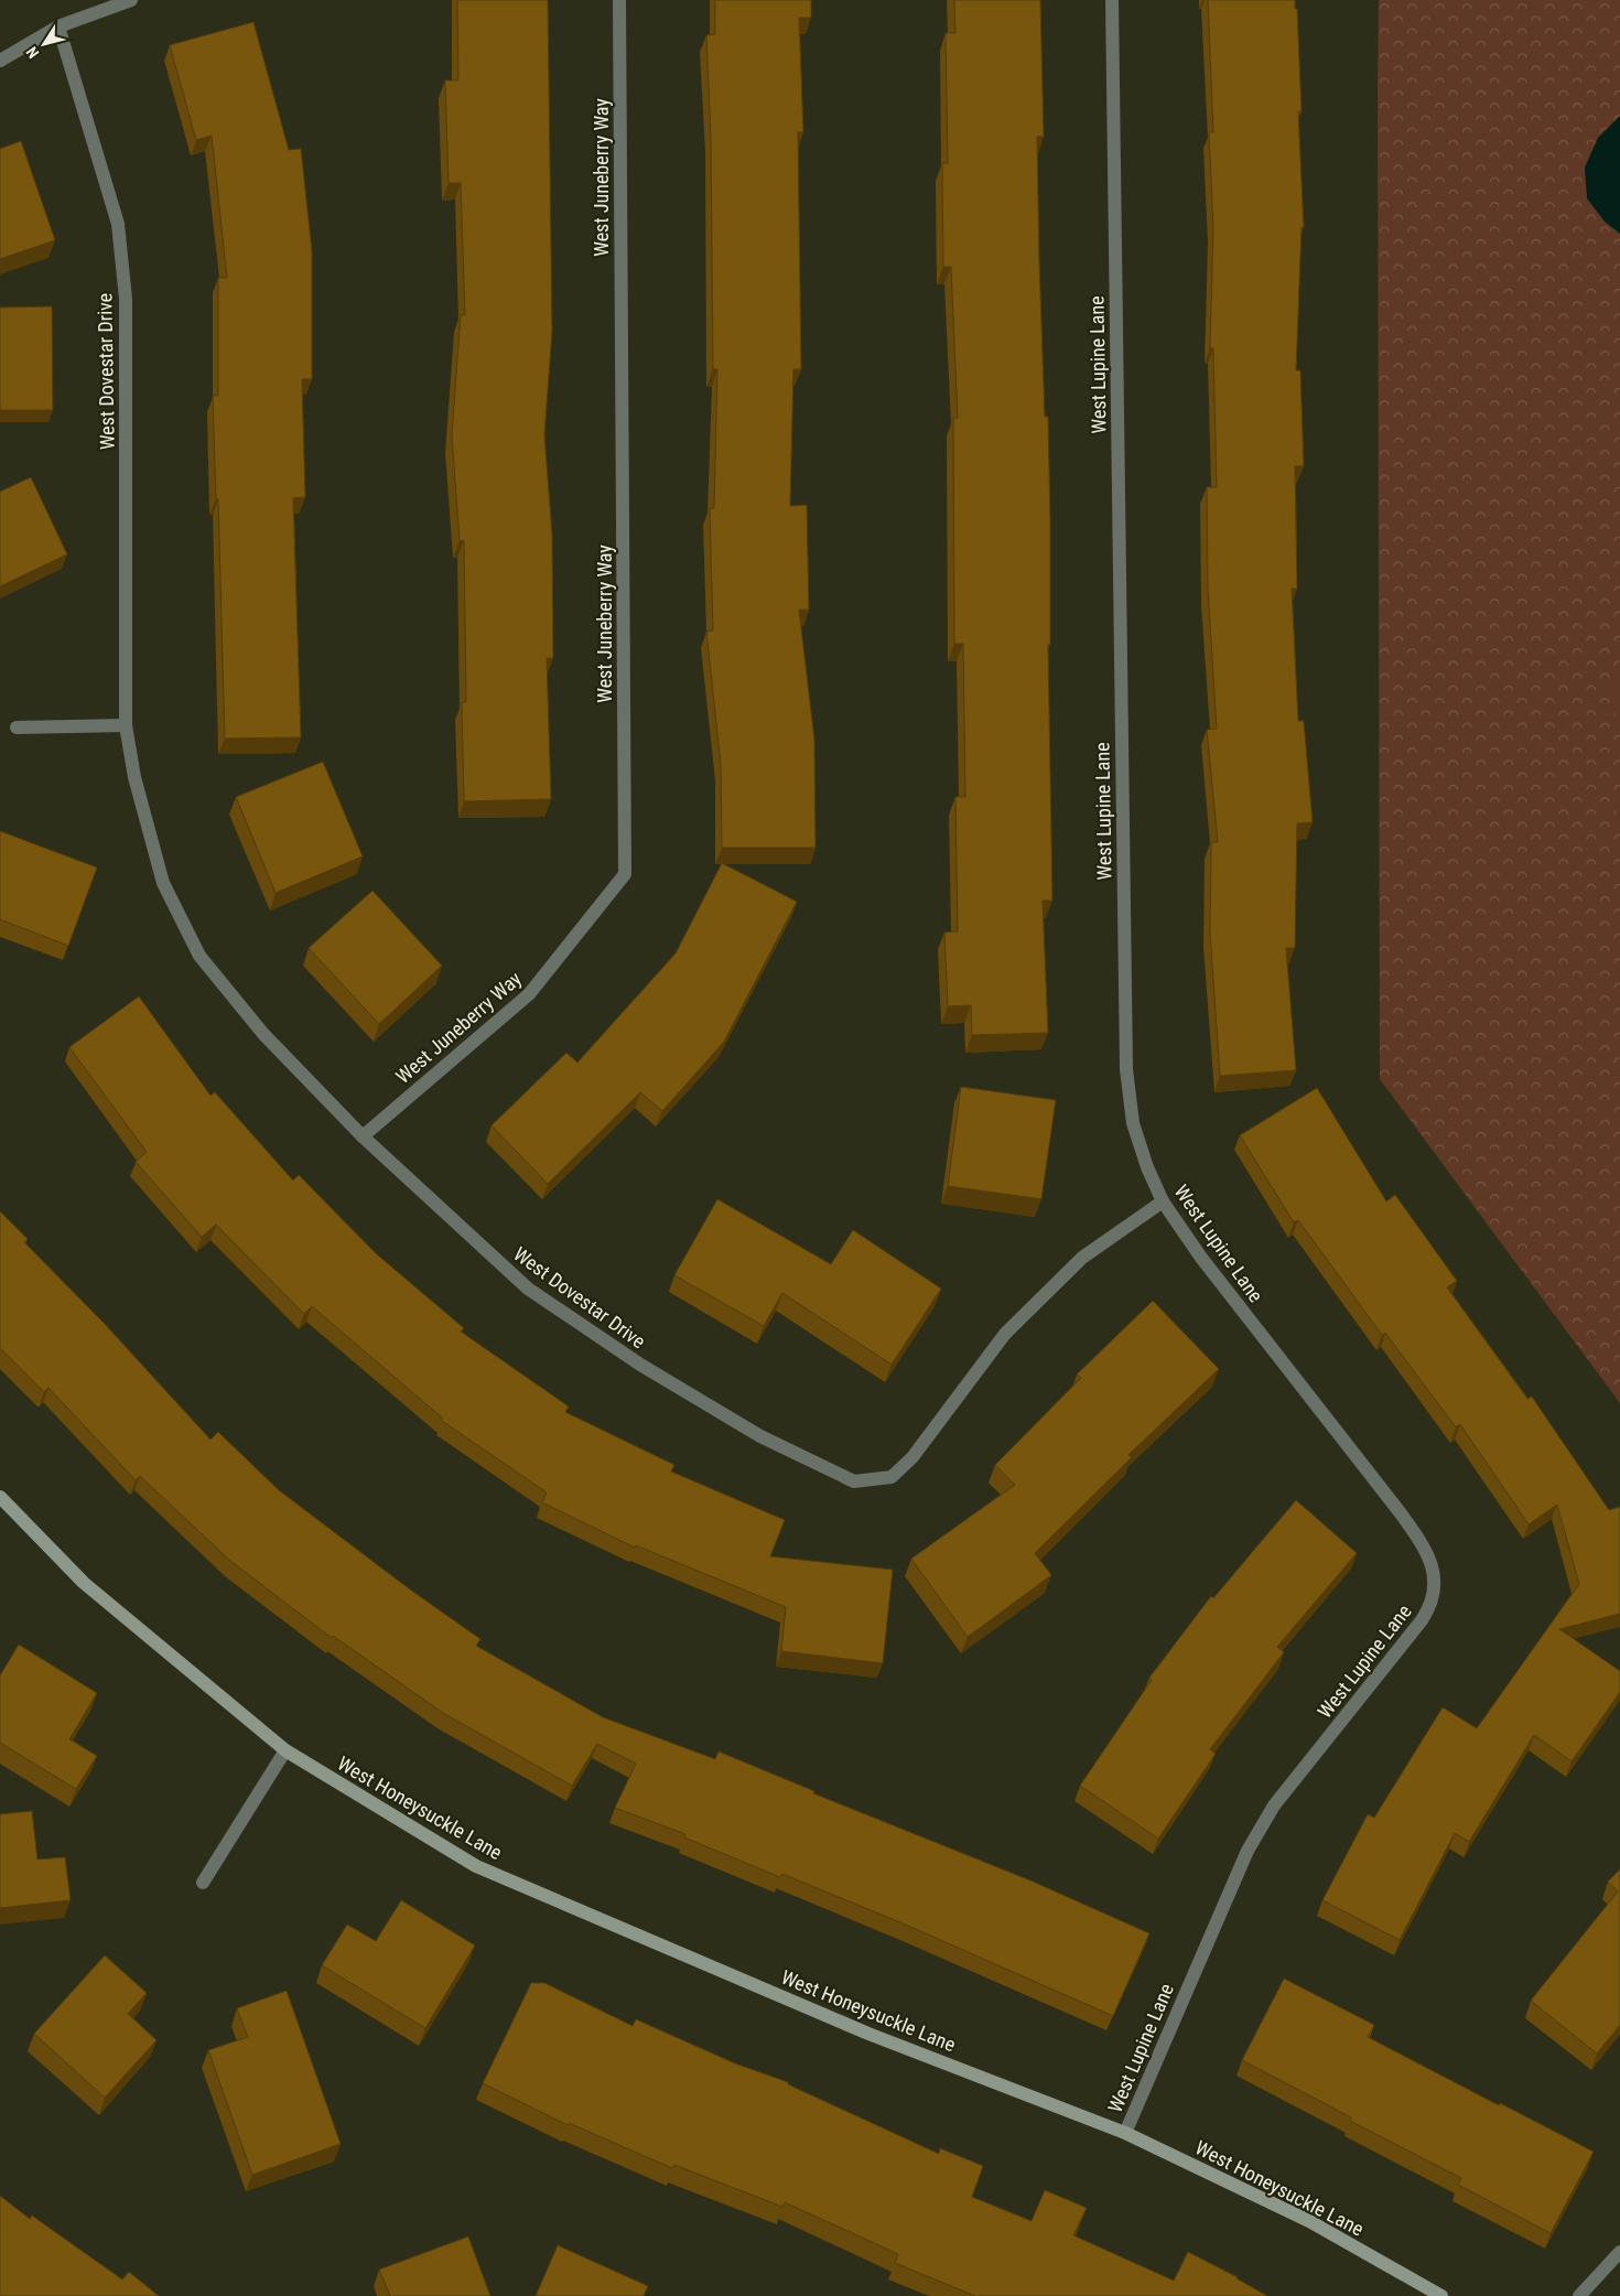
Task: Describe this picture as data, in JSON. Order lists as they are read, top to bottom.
{
  "streets": {
    "street": [
      "West Juneberry Way",
      "West Lupine Lane",
      "West Dovestar Drive",
      "West Honeysuckle Lane"
    ]
  },
  "crossings": [
    ["West Juneberry Way", "West Dovestar Drive"],
    ["West Lupine Lane", "West Dovestar Drive"],
    ["West Lupine Lane", "West Honeysuckle Lane"]
  ],
  "north": "bottom left"
}
